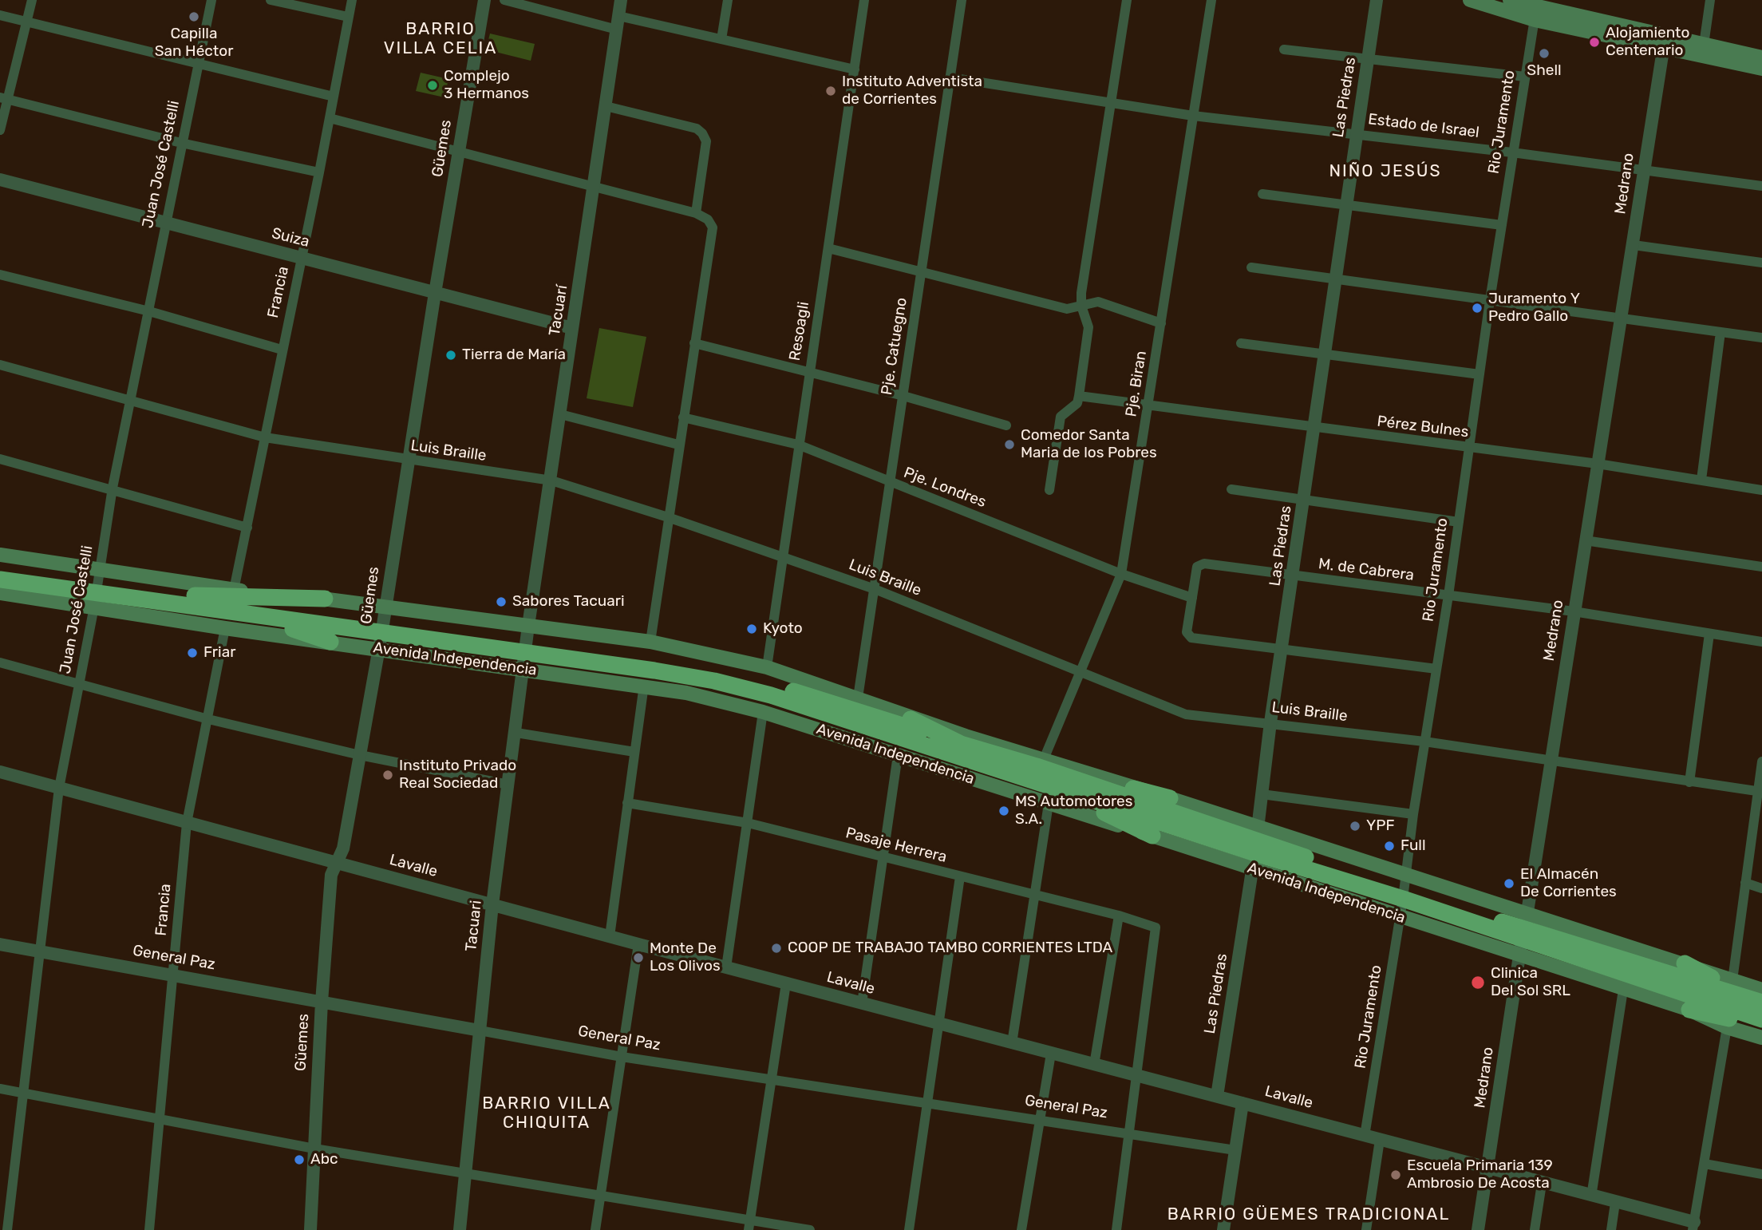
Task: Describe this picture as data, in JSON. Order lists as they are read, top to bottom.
{
  "streets": {
    "highway": ["Avenida Independencia"],
    "street": [
      "Las Piedras",
      "Rio Juramento",
      "Estado de Israel",
      "Güemes",
      "Juan José Castelli",
      "Medrano",
      "Suiza",
      "Francia",
      "Tacuarí",
      "Resoagli",
      "Pje. Catuegno",
      "Pje. Biran",
      "Pérez Bulnes",
      "Luis Braille",
      "Pje. Londres",
      "M. de Cabrera",
      "Pasaje Herrera",
      "Lavalle",
      "Tacuari",
      "General Paz"
    ]
  },
  "crossings": [
    ["Las Piedras", "Estado de Israel"],
    ["Las Piedras", "Pérez Bulnes"],
    ["Las Piedras", "Luis Braille"],
    ["Las Piedras", "M. de Cabrera"],
    ["Las Piedras", "Avenida Independencia"],
    ["Las Piedras", "Lavalle"],
    ["Rio Juramento", "Estado de Israel"],
    ["Rio Juramento", "Pérez Bulnes"],
    ["Rio Juramento", "Luis Braille"],
    ["Rio Juramento", "M. de Cabrera"],
    ["Rio Juramento", "Avenida Independencia"],
    ["Rio Juramento", "Lavalle"],
    ["Estado de Israel", "Medrano"],
    ["Estado de Israel", "Pje. Catuegno"],
    ["Estado de Israel", "Pje. Biran"],
    ["Güemes", "Suiza"],
    ["Güemes", "Luis Braille"],
    ["Güemes", "Avenida Independencia"],
    ["Güemes", "Lavalle"],
    ["Güemes", "General Paz"],
    ["Juan José Castelli", "Suiza"],
    ["Juan José Castelli", "Luis Braille"],
    ["Juan José Castelli", "Avenida Independencia"],
    ["Juan José Castelli", "Lavalle"],
    ["Juan José Castelli", "General Paz"],
    ["Medrano", "Pérez Bulnes"],
    ["Medrano", "Luis Braille"],
    ["Medrano", "M. de Cabrera"],
    ["Medrano", "Avenida Independencia"],
    ["Medrano", "Lavalle"],
    ["Suiza", "Francia"],
    ["Suiza", "Tacuarí"],
    ["Francia", "Luis Braille"],
    ["Francia", "Avenida Independencia"],
    ["Francia", "Lavalle"],
    ["Francia", "General Paz"],
    ["Tacuarí", "Luis Braille"],
    ["Tacuarí", "Avenida Independencia"],
    ["Tacuarí", "Tacuari"],
    ["Resoagli", "Luis Braille"],
    ["Resoagli", "Pje. Londres"],
    ["Resoagli", "Avenida Independencia"],
    ["Pje. Catuegno", "Luis Braille"],
    ["Pje. Catuegno", "Pje. Londres"],
    ["Pje. Catuegno", "Avenida Independencia"],
    ["Pje. Biran", "Pérez Bulnes"],
    ["Pje. Biran", "Luis Braille"],
    ["Pje. Biran", "Pje. Londres"],
    ["Pje. Biran", "Avenida Independencia"],
    ["Pje. Londres", "M. de Cabrera"],
    ["Avenida Independencia", "Tacuari"],
    ["Pasaje Herrera", "Lavalle"],
    ["Lavalle", "Tacuari"],
    ["Tacuari", "General Paz"]
  ],
  "districts": [
    "BARRIO VILLA CELIA",
    "NIÑO JESÚS",
    "BARRIO VILLA CHIQUITA",
    "BARRIO GÜEMES TRADICIONAL"
  ],
  "places": [
    "Capilla San Héctor",
    "Alojamiento Centenario",
    "Shell",
    "Complejo 3 Hermanos",
    "Instituto Adventista de Corrientes",
    "Juramento Y Pedro Gallo",
    "Tierra de María",
    "Comedor Santa Maria de los Pobres",
    "Sabores Tacuari",
    "Kyoto",
    "Friar",
    "Instituto Privado Real Sociedad",
    "MS Automotores S.A.",
    "YPF",
    "Full",
    "El Almacén De Corrientes",
    "COOP DE TRABAJO TAMBO CORRIENTES LTDA",
    "Monte De Los Olivos",
    "Clinica Del Sol SRL",
    "Abc",
    "Escuela Primaria 139 Ambrosio De Acosta"
  ]
}
